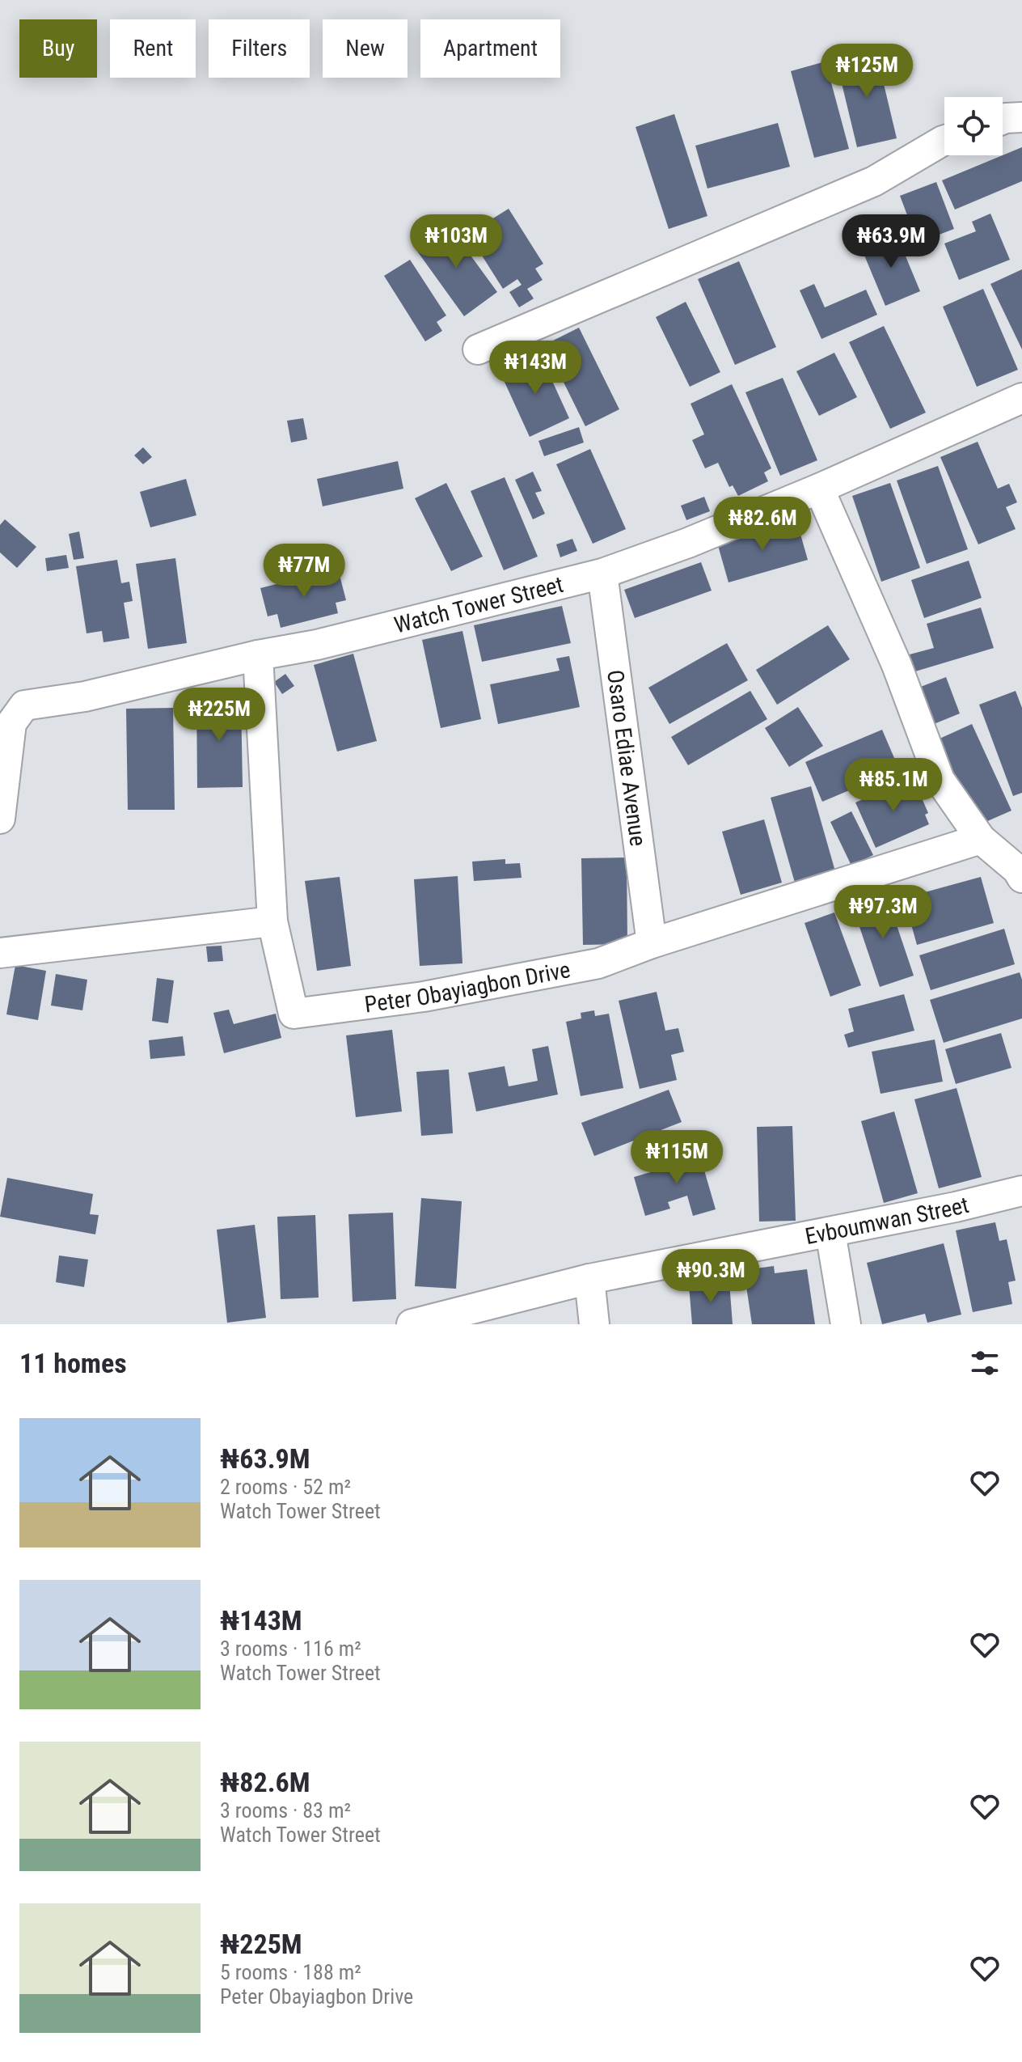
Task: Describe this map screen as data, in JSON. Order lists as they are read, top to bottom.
{
  "streets": {
    "street": [
      "Watch Tower Street",
      "Osaro Ediae Avenue",
      "Peter Obayiagbon Drive",
      "Evboumwan Street"
    ]
  },
  "crossings": [
    ["Watch Tower Street", "Osaro Ediae Avenue"],
    ["Watch Tower Street", "Peter Obayiagbon Drive"],
    ["Osaro Ediae Avenue", "Peter Obayiagbon Drive"]
  ],
  "page": {
    "chip": [
      "Buy",
      "Rent",
      "Filters",
      "New",
      "Apartment"
    ],
    "price": [
      "₦125M",
      "₦103M",
      "₦63.9M",
      "₦143M",
      "₦82.6M",
      "₦77M",
      "₦225M",
      "₦85.1M",
      "₦97.3M",
      "₦115M",
      "₦90.3M"
    ],
    "heading": "11 homes",
    "list": [
      {
        "name": "₦63.9M",
        "note": "2 rooms · 52 m² · Watch Tower Street"
      },
      {
        "name": "₦143M",
        "note": "3 rooms · 116 m² · Watch Tower Street"
      },
      {
        "name": "₦82.6M",
        "note": "3 rooms · 83 m² · Watch Tower Street"
      },
      {
        "name": "₦225M",
        "note": "5 rooms · 188 m² · Peter Obayiagbon Drive"
      }
    ]
  }
}
